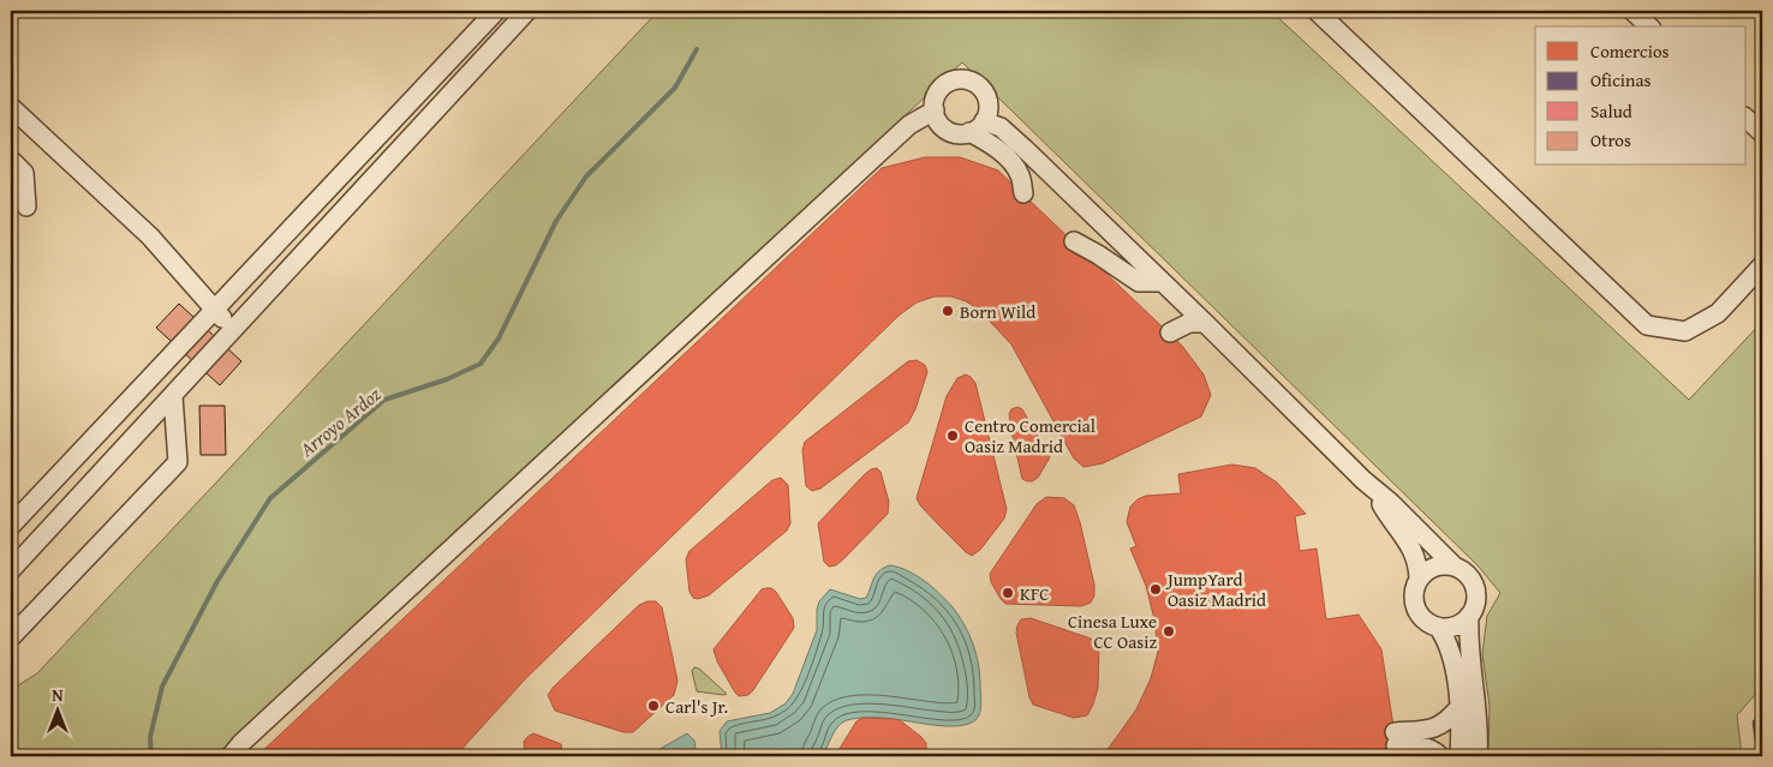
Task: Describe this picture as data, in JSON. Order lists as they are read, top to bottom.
{
  "water": ["Arroyo Ardoz"],
  "places": [
    "Born Wild",
    "Centro Comercial Oasiz Madrid",
    "JumpYard Oasiz Madrid",
    "KFC",
    "Cinesa Luxe CC Oasiz",
    "Carl's Jr."
  ],
  "legend": [
    "Comercios",
    "Oficinas",
    "Salud",
    "Otros"
  ],
  "north": "top"
}
